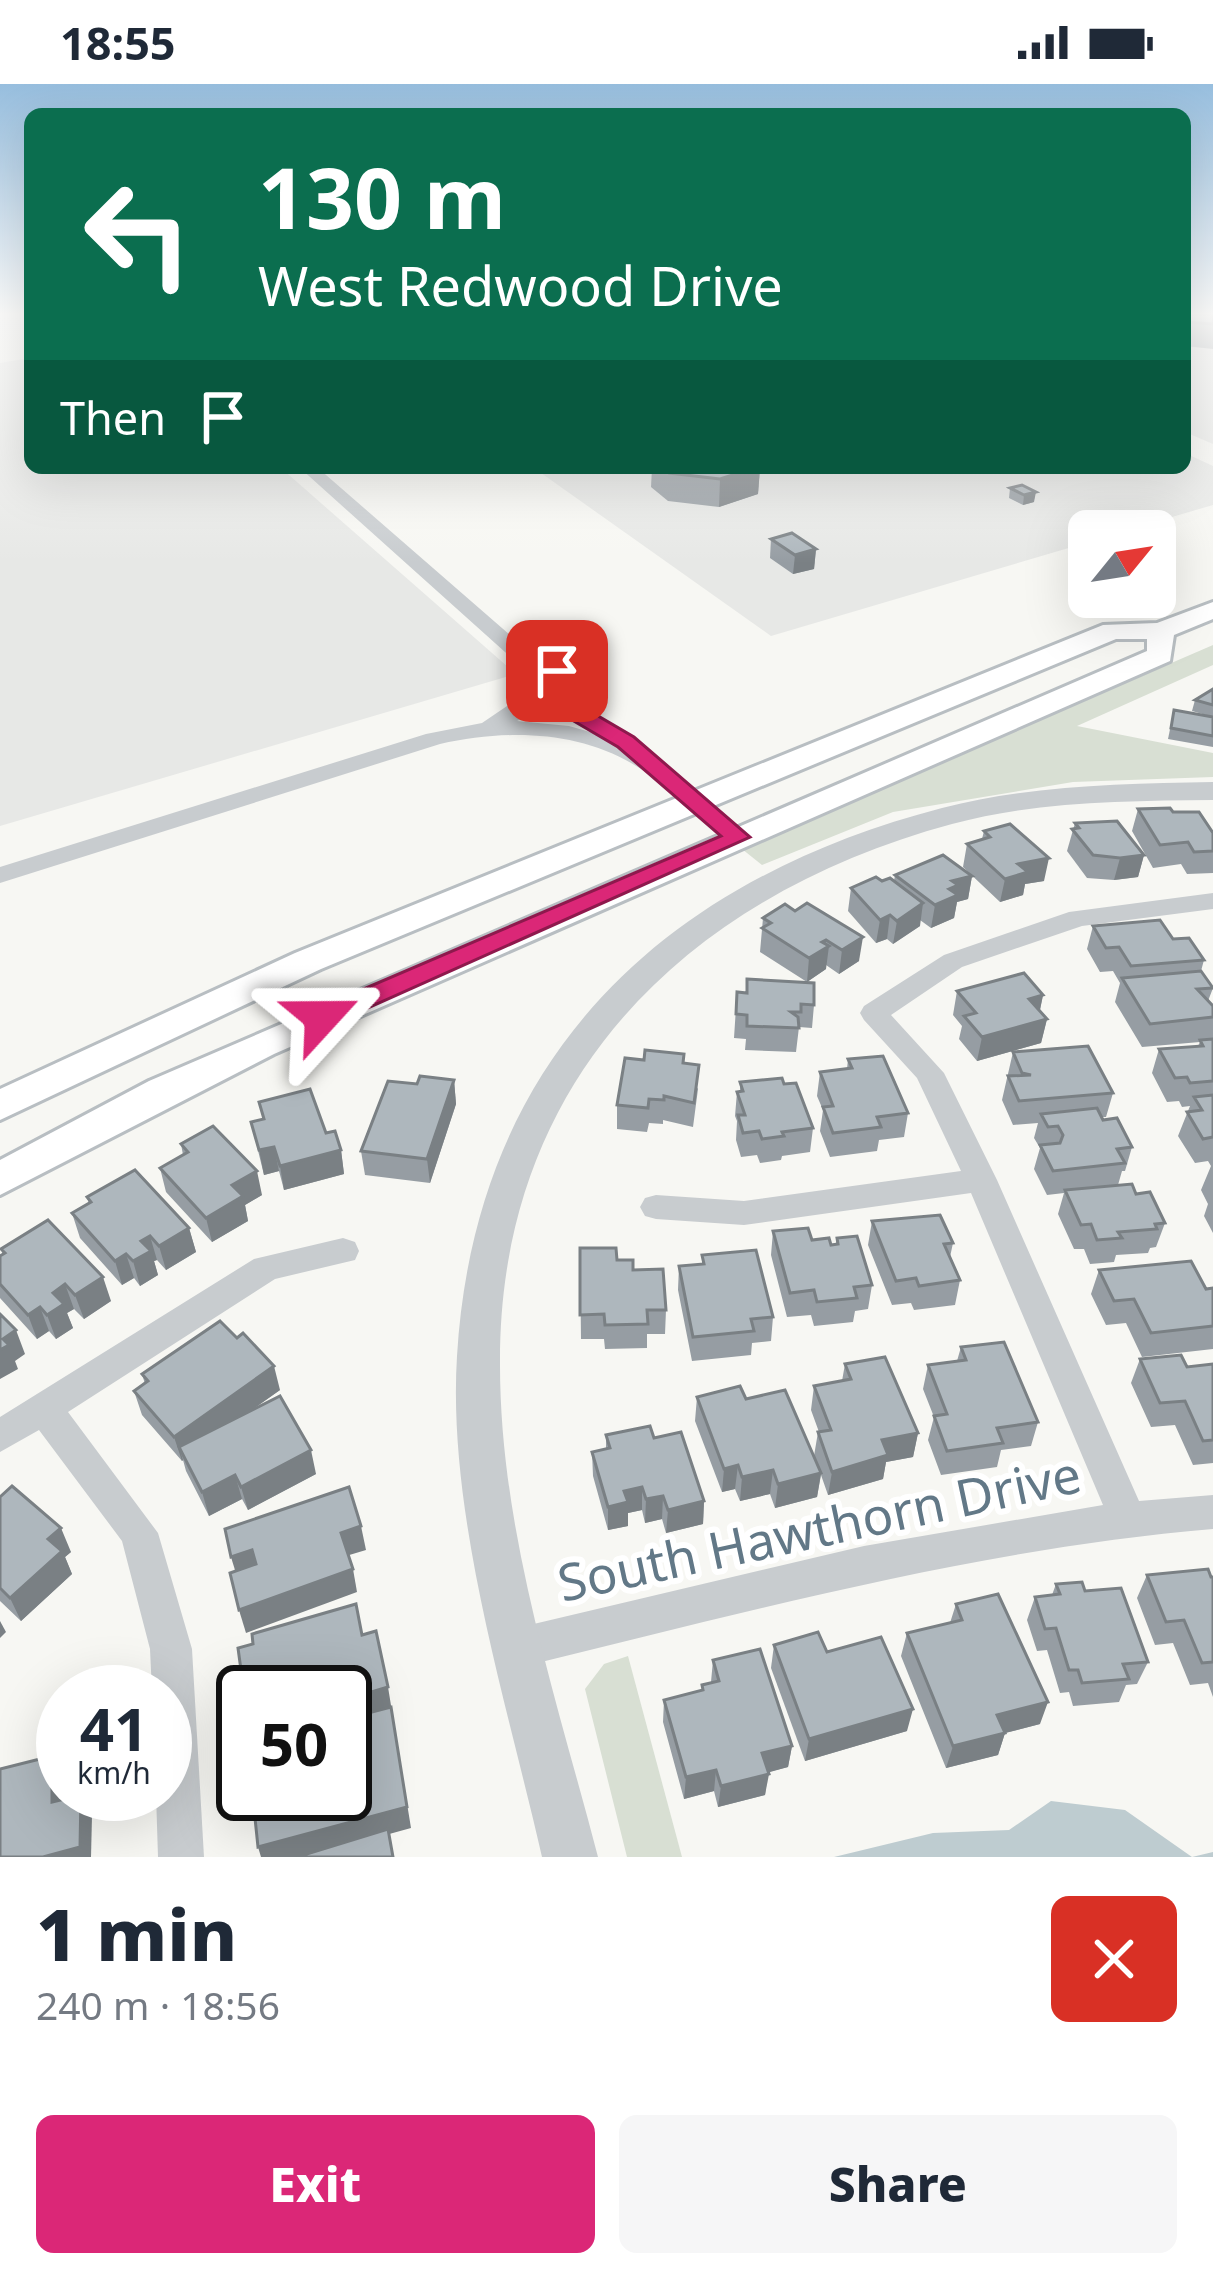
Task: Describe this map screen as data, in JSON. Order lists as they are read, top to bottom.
{
  "streets": {
    "street": ["South Hawthorn Drive"]
  },
  "north": "top right",
  "page": {
    "status": "18:55",
    "turn": ["130 m", "West Redwood Drive"],
    "then": "Then",
    "speed": "41 km/h",
    "limit": "50",
    "heading": ["1 min", "240 m · 18:56"],
    "buttons": ["Exit", "Share"]
  }
}
